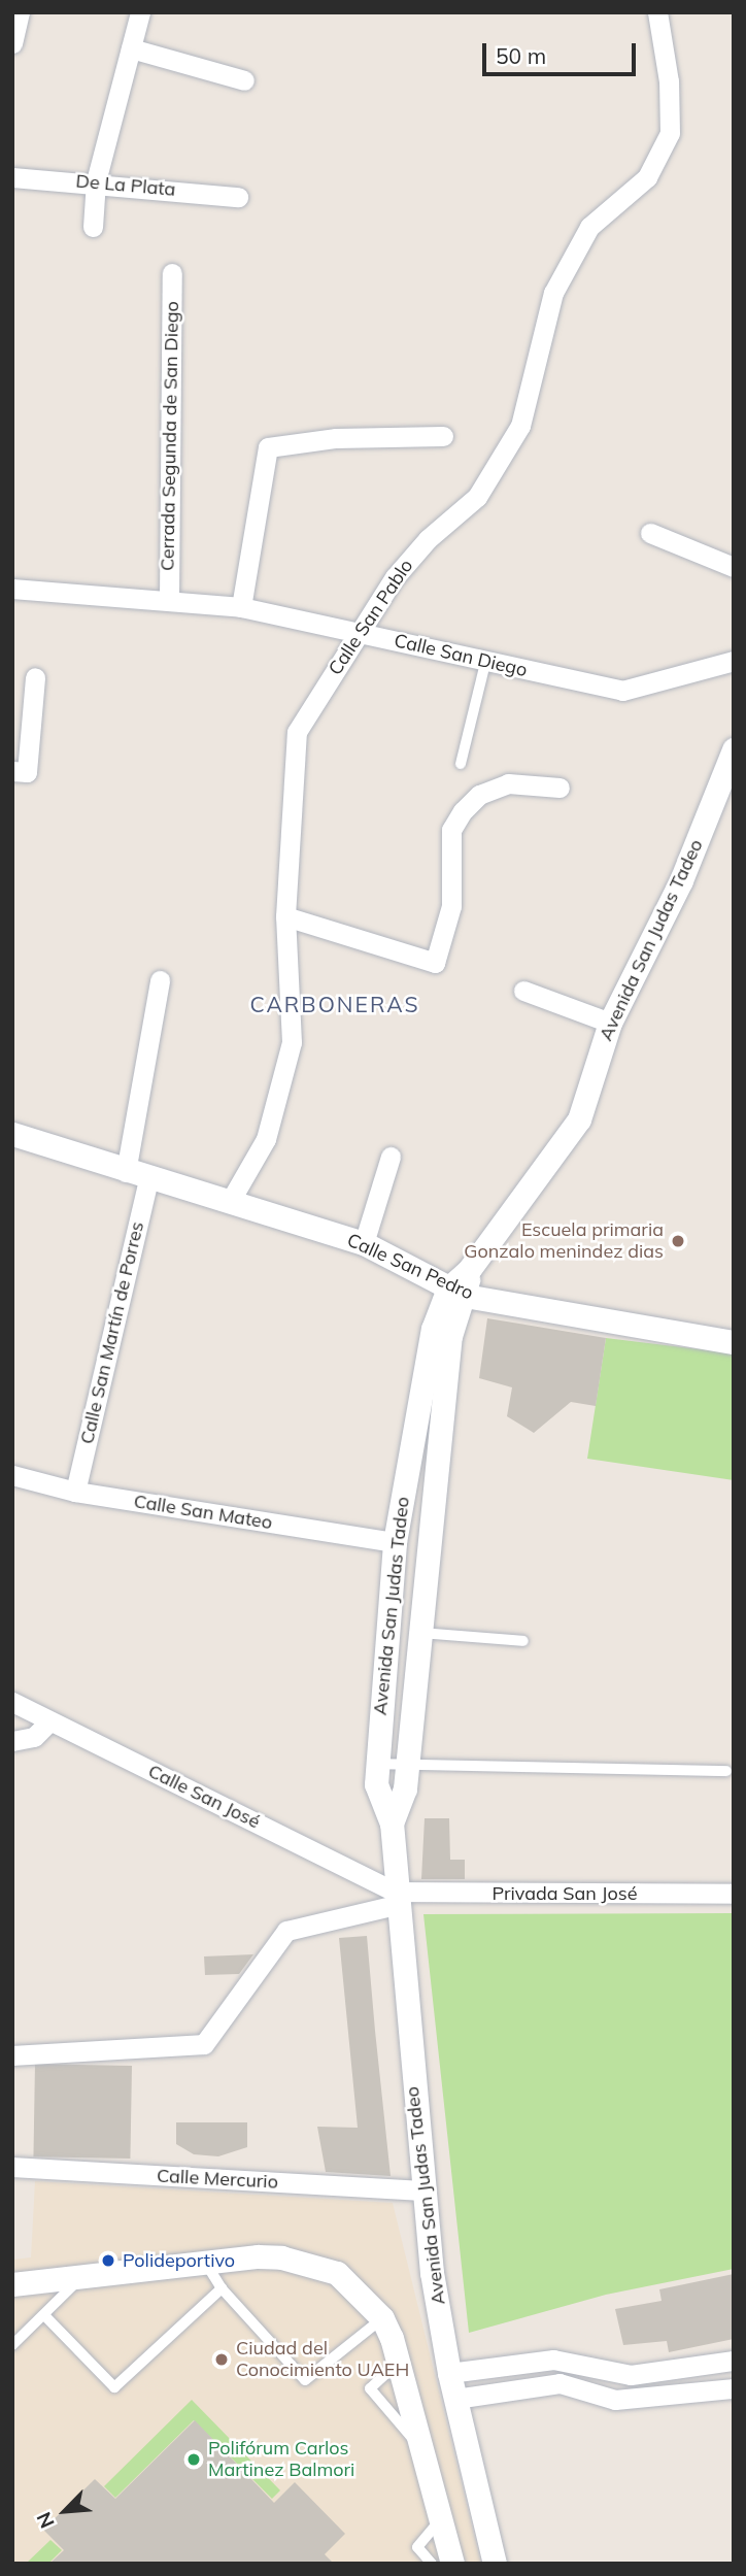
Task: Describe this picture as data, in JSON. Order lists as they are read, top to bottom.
{
  "streets": {
    "street": [
      "De La Plata",
      "Cerrada Segunda de San Diego",
      "Calle San Pablo",
      "Calle San Diego",
      "Avenida San Judas Tadeo",
      "Calle San Pedro",
      "Calle San Martín de Porres",
      "Calle San Mateo",
      "Calle San José",
      "Privada San José",
      "Calle Mercurio"
    ]
  },
  "crossings": [
    ["Cerrada Segunda de San Diego", "Calle San Diego"],
    ["Calle San Pablo", "Calle San Diego"],
    ["Calle San Pablo", "Calle San Pedro"],
    ["Avenida San Judas Tadeo", "Calle San Pedro"],
    ["Avenida San Judas Tadeo", "Calle San Mateo"],
    ["Avenida San Judas Tadeo", "Calle San José"],
    ["Avenida San Judas Tadeo", "Privada San José"],
    ["Avenida San Judas Tadeo", "Calle Mercurio"],
    ["Calle San Pedro", "Calle San Martín de Porres"],
    ["Calle San Martín de Porres", "Calle San Mateo"],
    ["Calle San José", "Privada San José"]
  ],
  "districts": ["CARBONERAS"],
  "places": [
    "Escuela primaria Gonzalo menindez dias",
    "Polideportivo",
    "Ciudad del Conocimiento UAEH",
    "Polifórum Carlos Martinez Balmori"
  ],
  "scale_bar": "50 m",
  "north": "bottom left"
}
